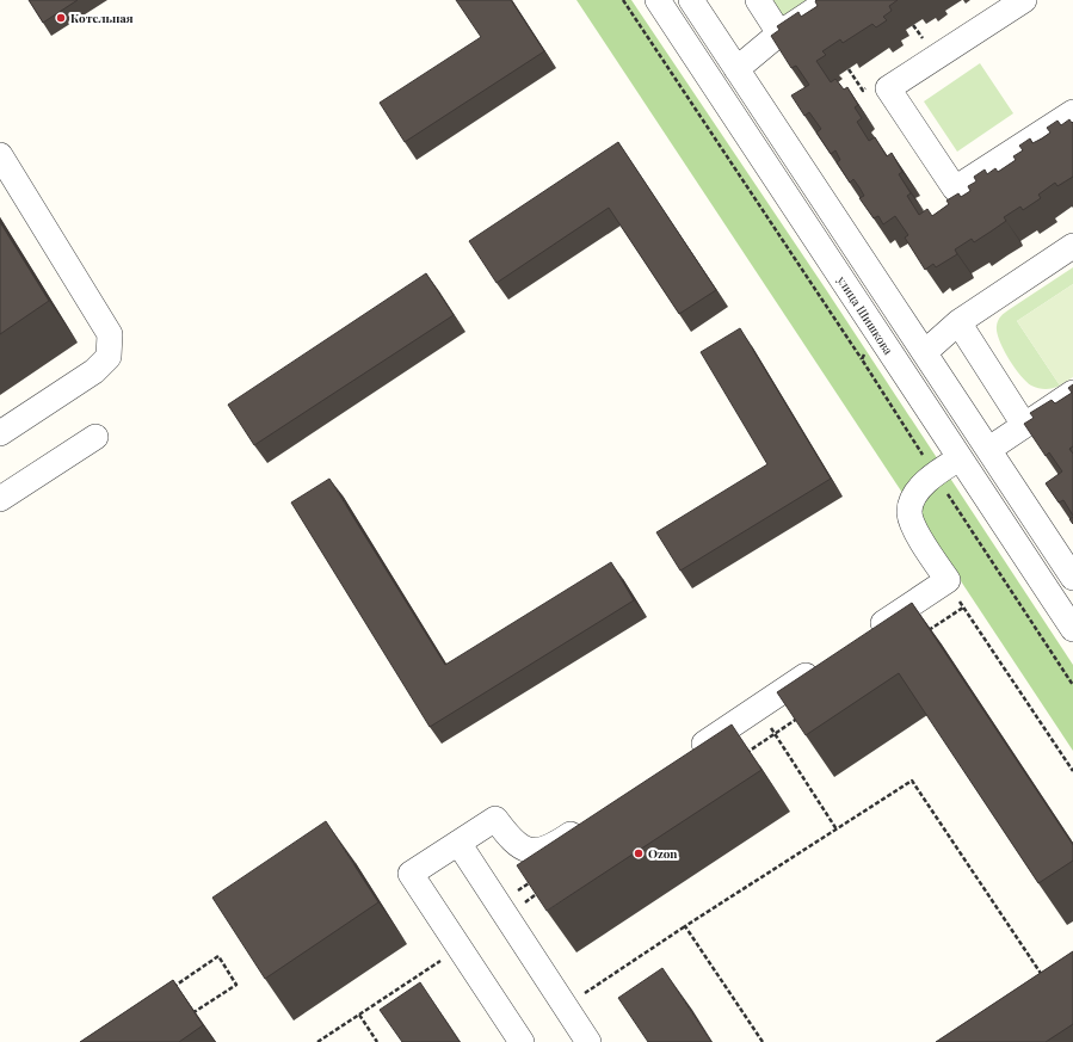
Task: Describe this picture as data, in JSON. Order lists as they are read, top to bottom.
{
  "streets": {
    "street": ["улица Шишкова"]
  },
  "places": ["Котельная", "Ozon"]
}
